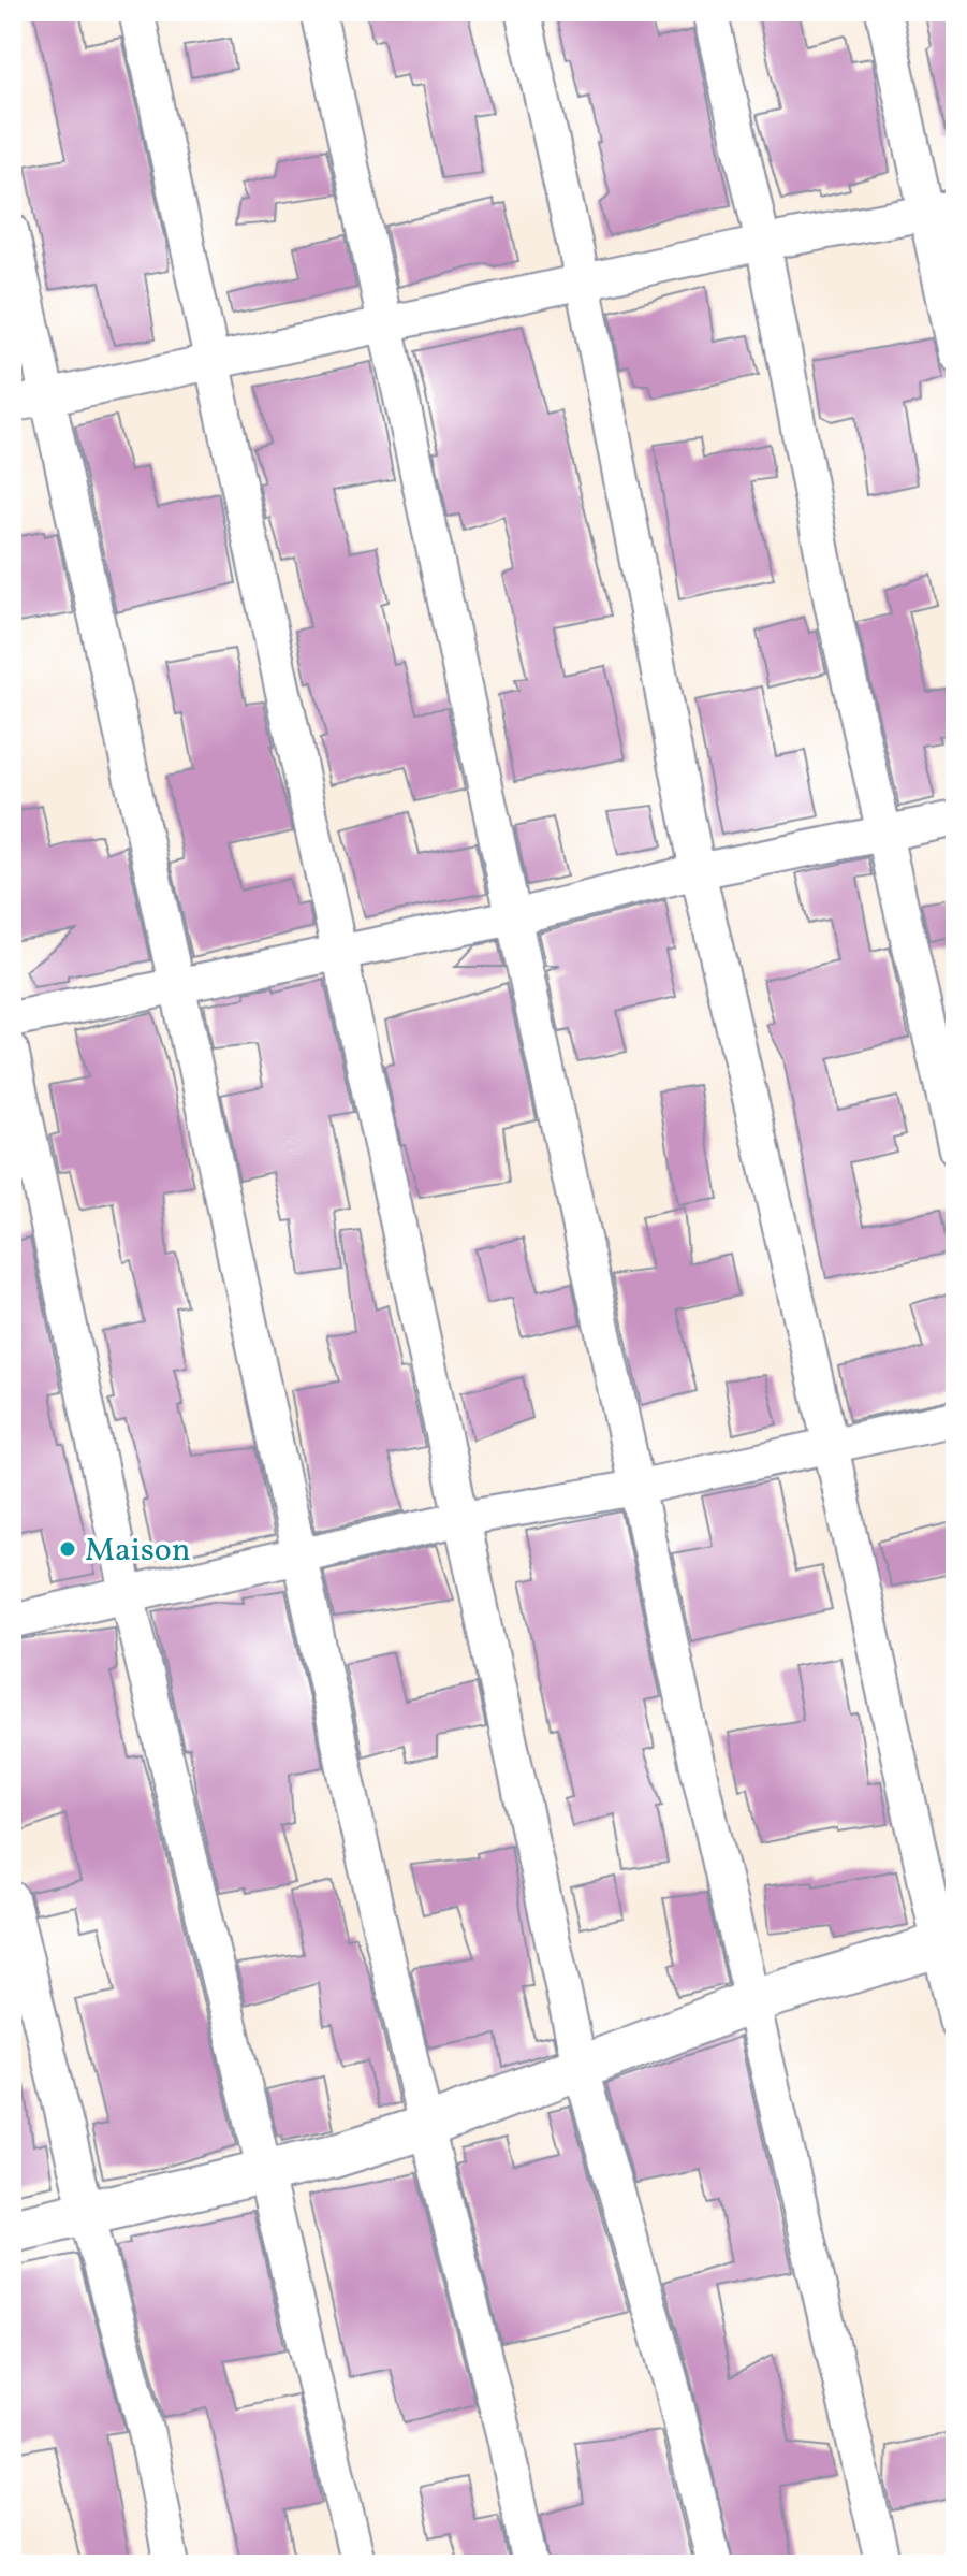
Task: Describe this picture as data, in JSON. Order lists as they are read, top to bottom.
{
  "places": ["Maison"]
}
